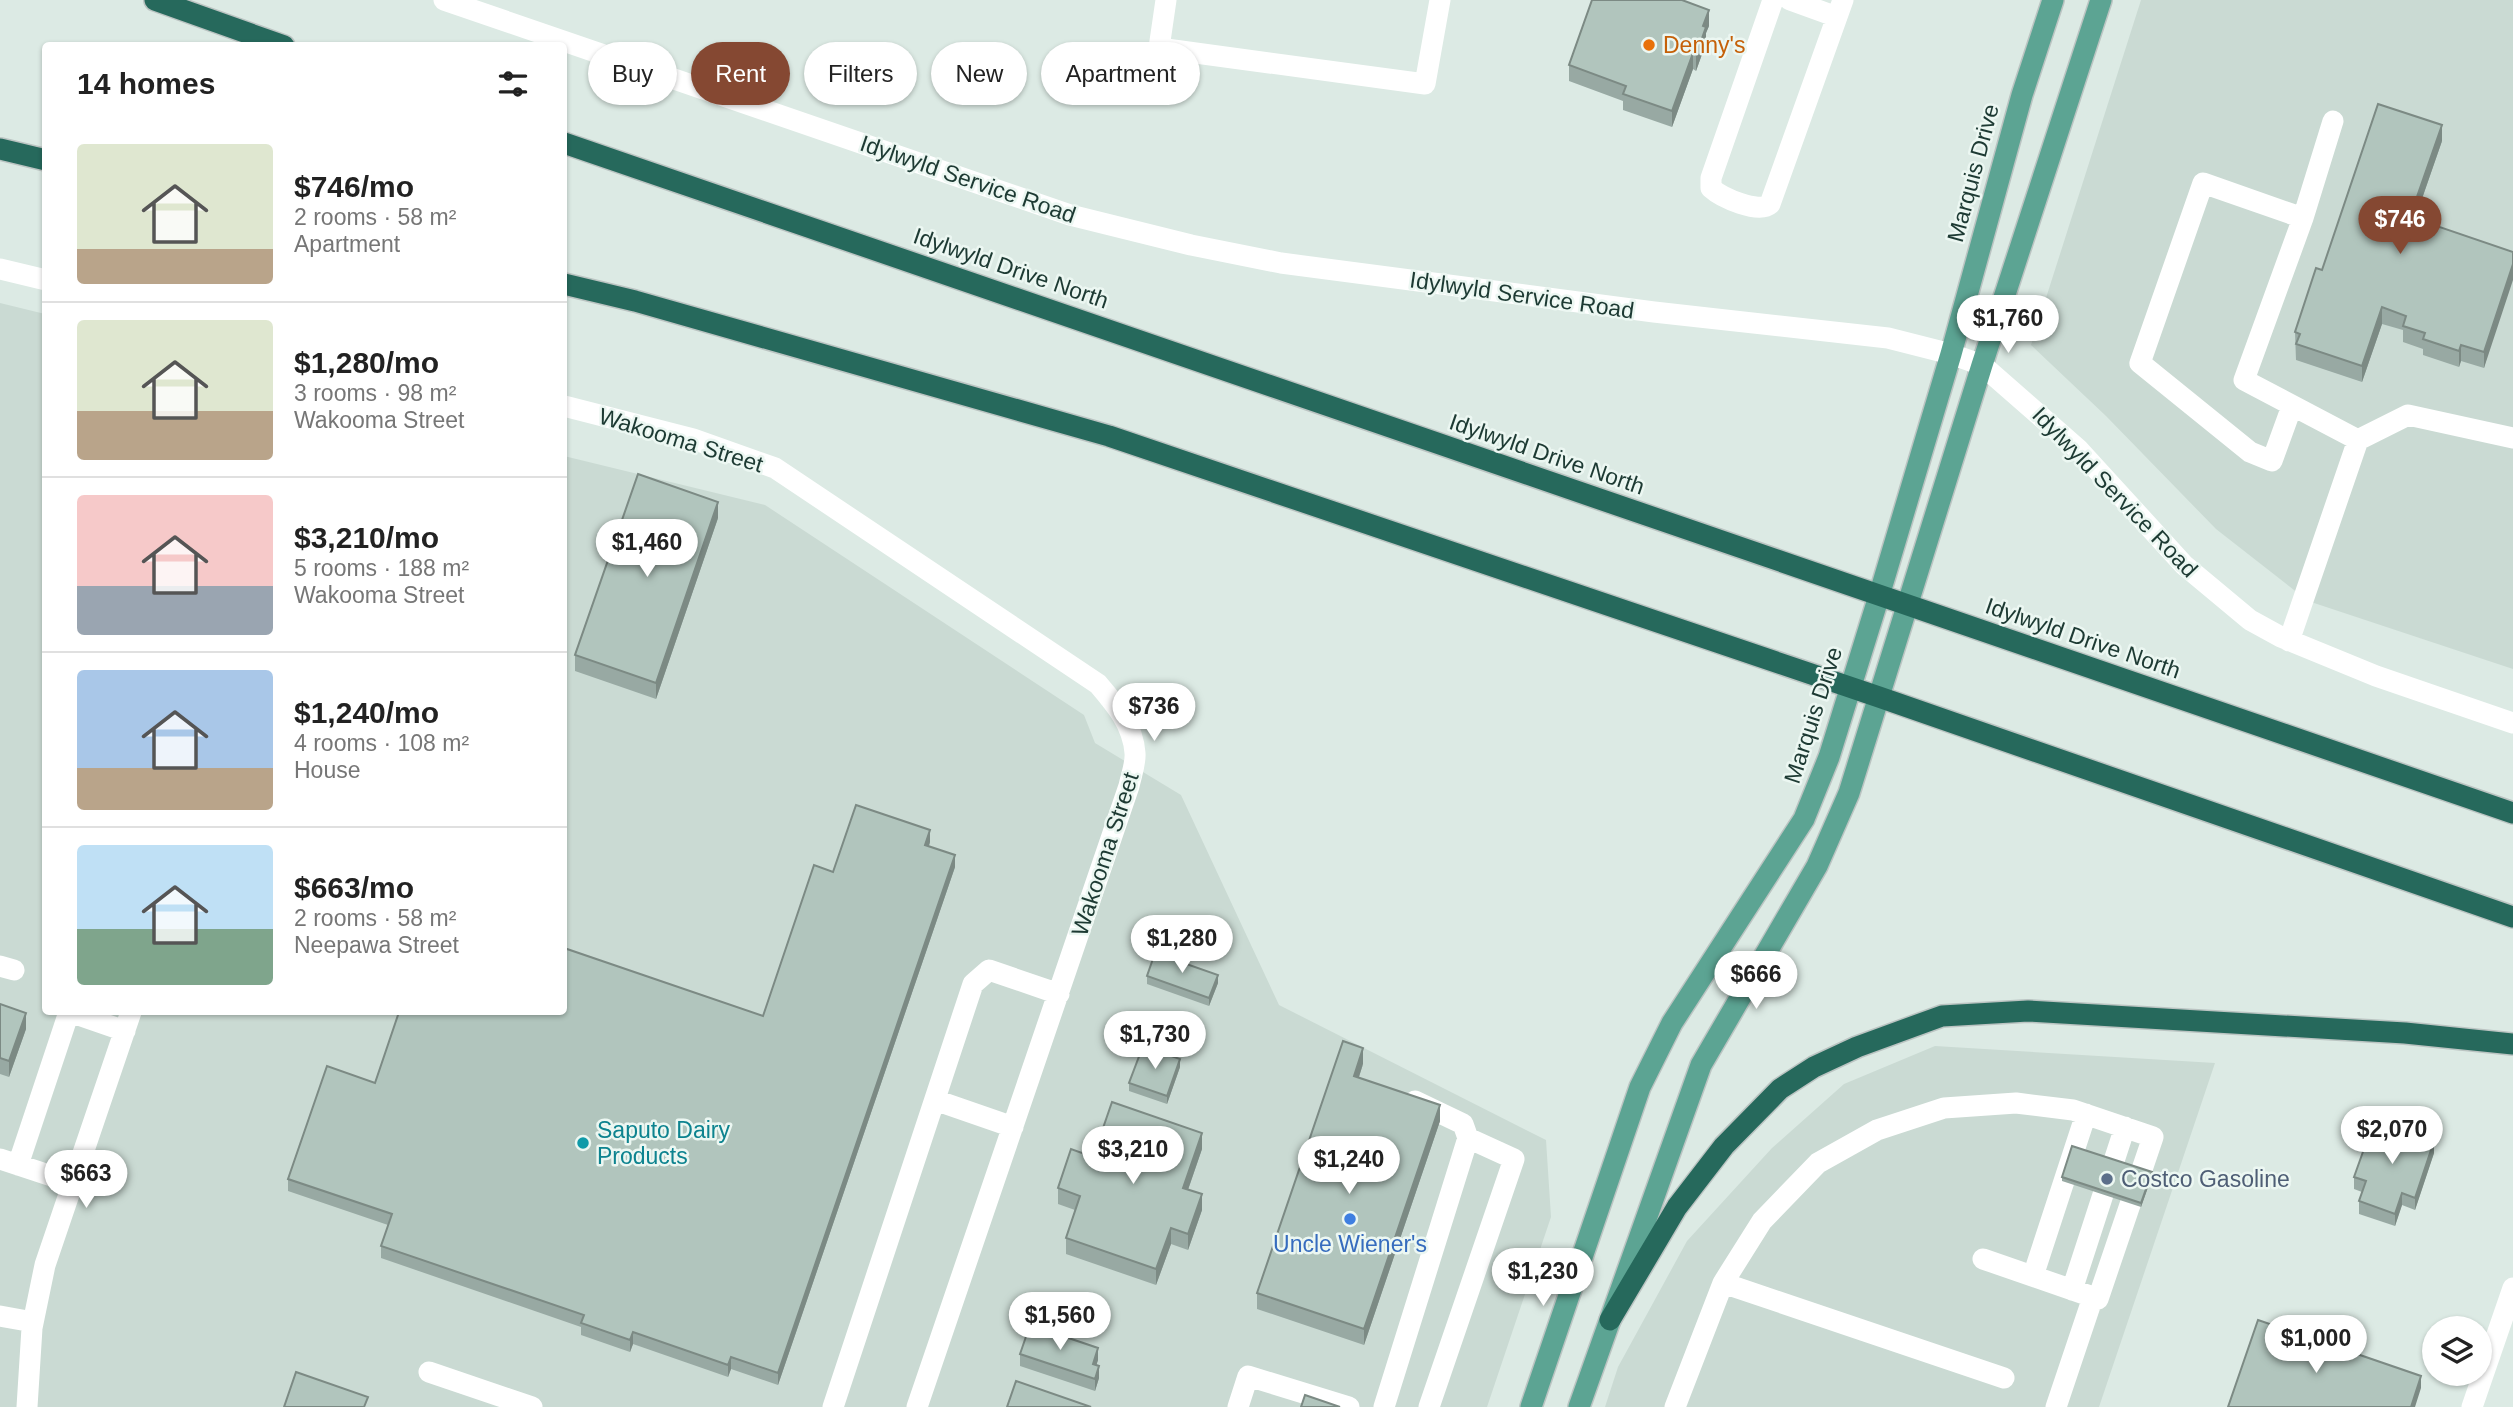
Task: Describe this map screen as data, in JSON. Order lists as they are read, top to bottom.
{
  "streets": {
    "highway": ["Idylwyld Drive North"],
    "main road": ["Marquis Drive"],
    "street": ["Idylwyld Service Road", "Wakooma Street"]
  },
  "crossings": [
    ["Marquis Drive", "Idylwyld Service Road"],
    ["Marquis Drive", "Idylwyld Drive North"]
  ],
  "places": [
    "Denny's",
    "Saputo Dairy Products",
    "Costco Gasoline",
    "Uncle Wiener's"
  ],
  "page": {
    "chip": [
      "Buy",
      "Rent",
      "Filters",
      "New",
      "Apartment"
    ],
    "heading": "14 homes",
    "list": [
      {
        "name": "$746/mo",
        "note": "2 rooms · 58 m² · Apartment"
      },
      {
        "name": "$1,280/mo",
        "note": "3 rooms · 98 m² · Wakooma Street"
      },
      {
        "name": "$3,210/mo",
        "note": "5 rooms · 188 m² · Wakooma Street"
      },
      {
        "name": "$1,240/mo",
        "note": "4 rooms · 108 m² · House"
      },
      {
        "name": "$663/mo",
        "note": "2 rooms · 58 m² · Neepawa Street"
      }
    ],
    "price": [
      "$746",
      "$1,760",
      "$1,460",
      "$736",
      "$1,280",
      "$666",
      "$1,730",
      "$2,070",
      "$3,210",
      "$1,240",
      "$663",
      "$1,230",
      "$1,560",
      "$1,000"
    ]
  }
}
